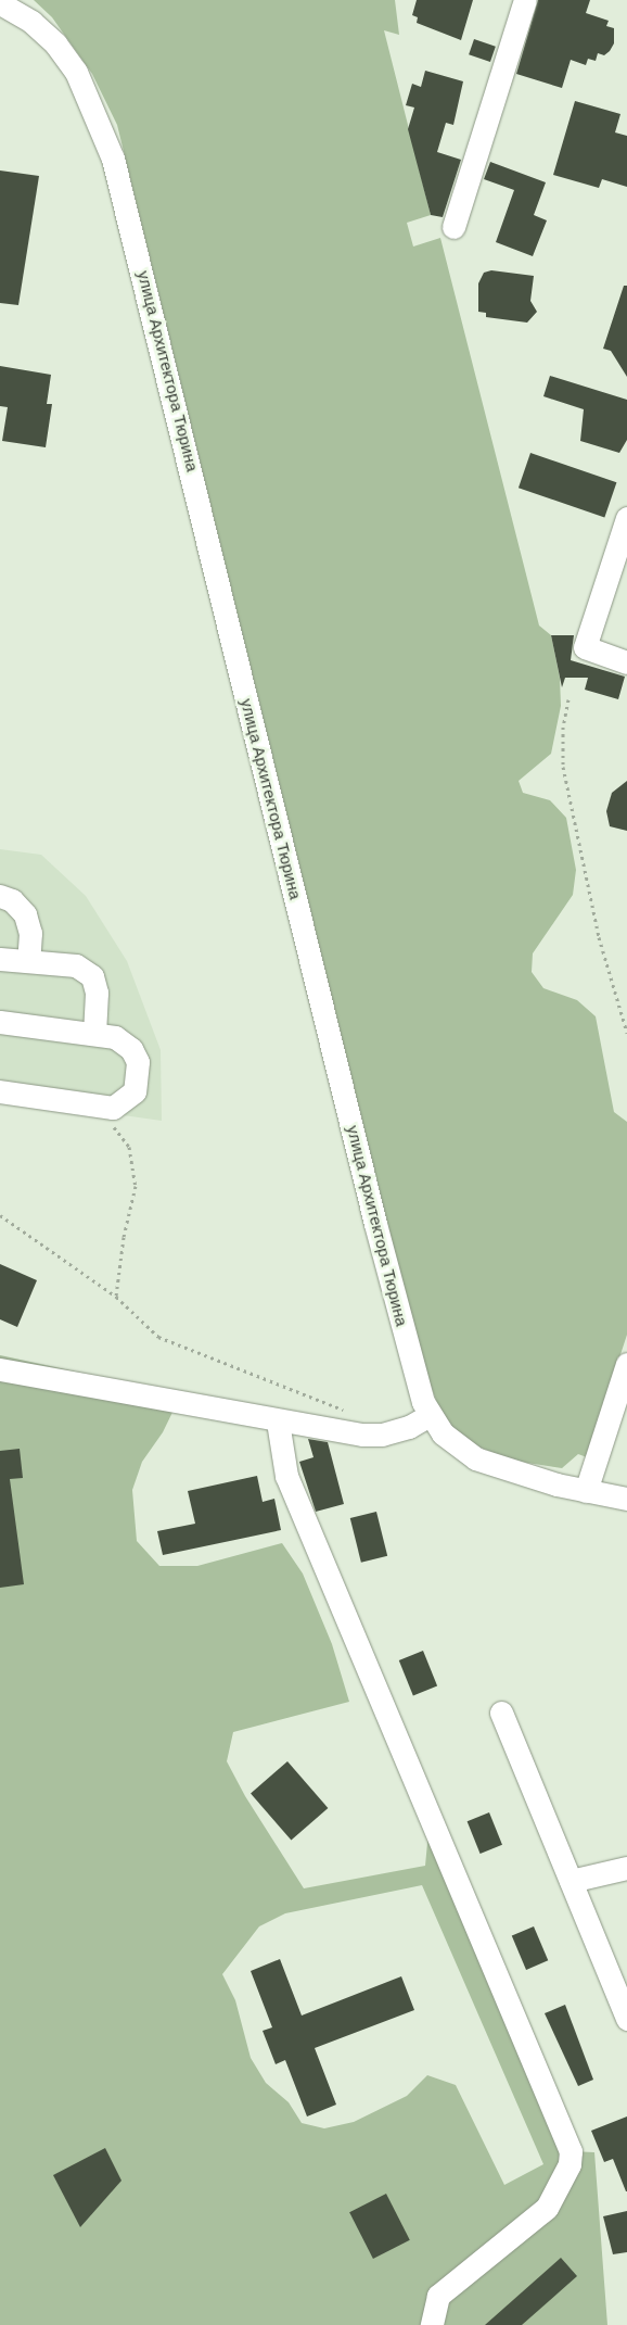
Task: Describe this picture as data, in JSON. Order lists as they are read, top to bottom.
{
  "streets": {
    "street": ["улица Архитектора Тюрина"]
  }
}
